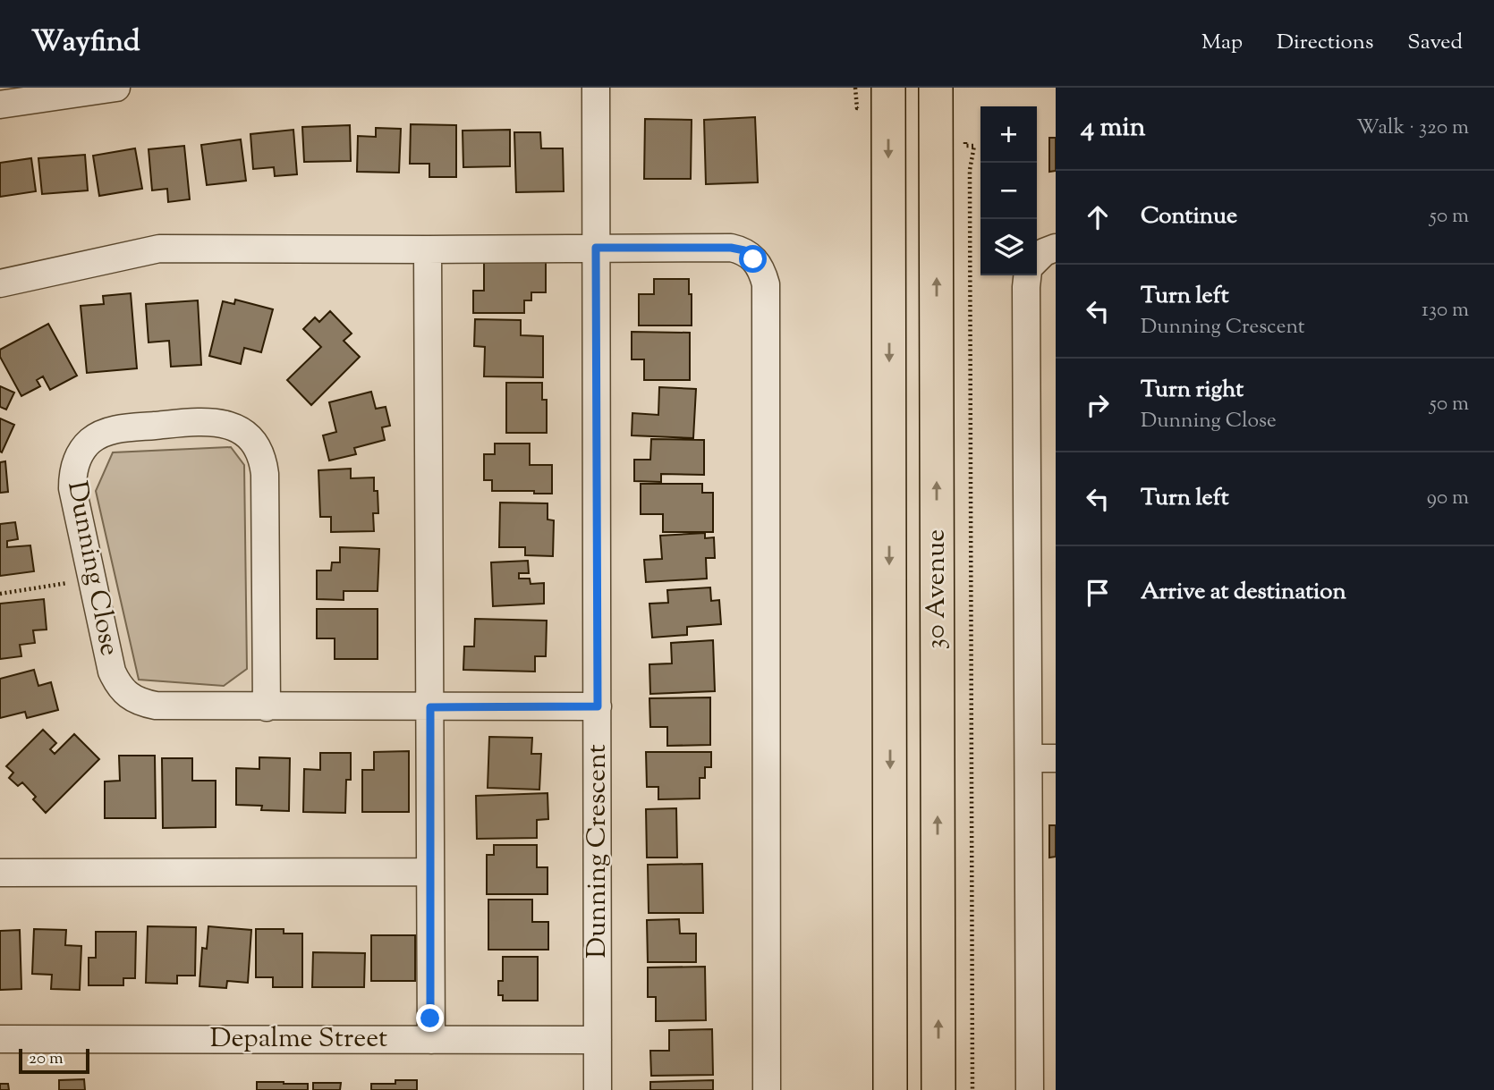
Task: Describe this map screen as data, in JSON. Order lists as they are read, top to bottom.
{
  "streets": {
    "main road": ["30 Avenue"],
    "street": ["Dunning Close", "Dunning Crescent", "Depalme Street"]
  },
  "crossings": [
    ["Dunning Close", "Dunning Crescent"],
    ["Dunning Crescent", "Depalme Street"]
  ],
  "scale_bar": "20 m",
  "page": {
    "header": "Wayfind",
    "nav": ["Map", "Directions", "Saved"],
    "heading": ["4 min", "Walk · 320 m"],
    "map_buttons": ["+", "−"],
    "list": [
      ["Continue", "50 m"],
      ["Turn left", "Dunning Crescent", "130 m"],
      ["Turn right", "Dunning Close", "50 m"],
      ["Turn left", "90 m"],
      "Arrive at destination"
    ],
    "scale": "20 m"
  }
}
